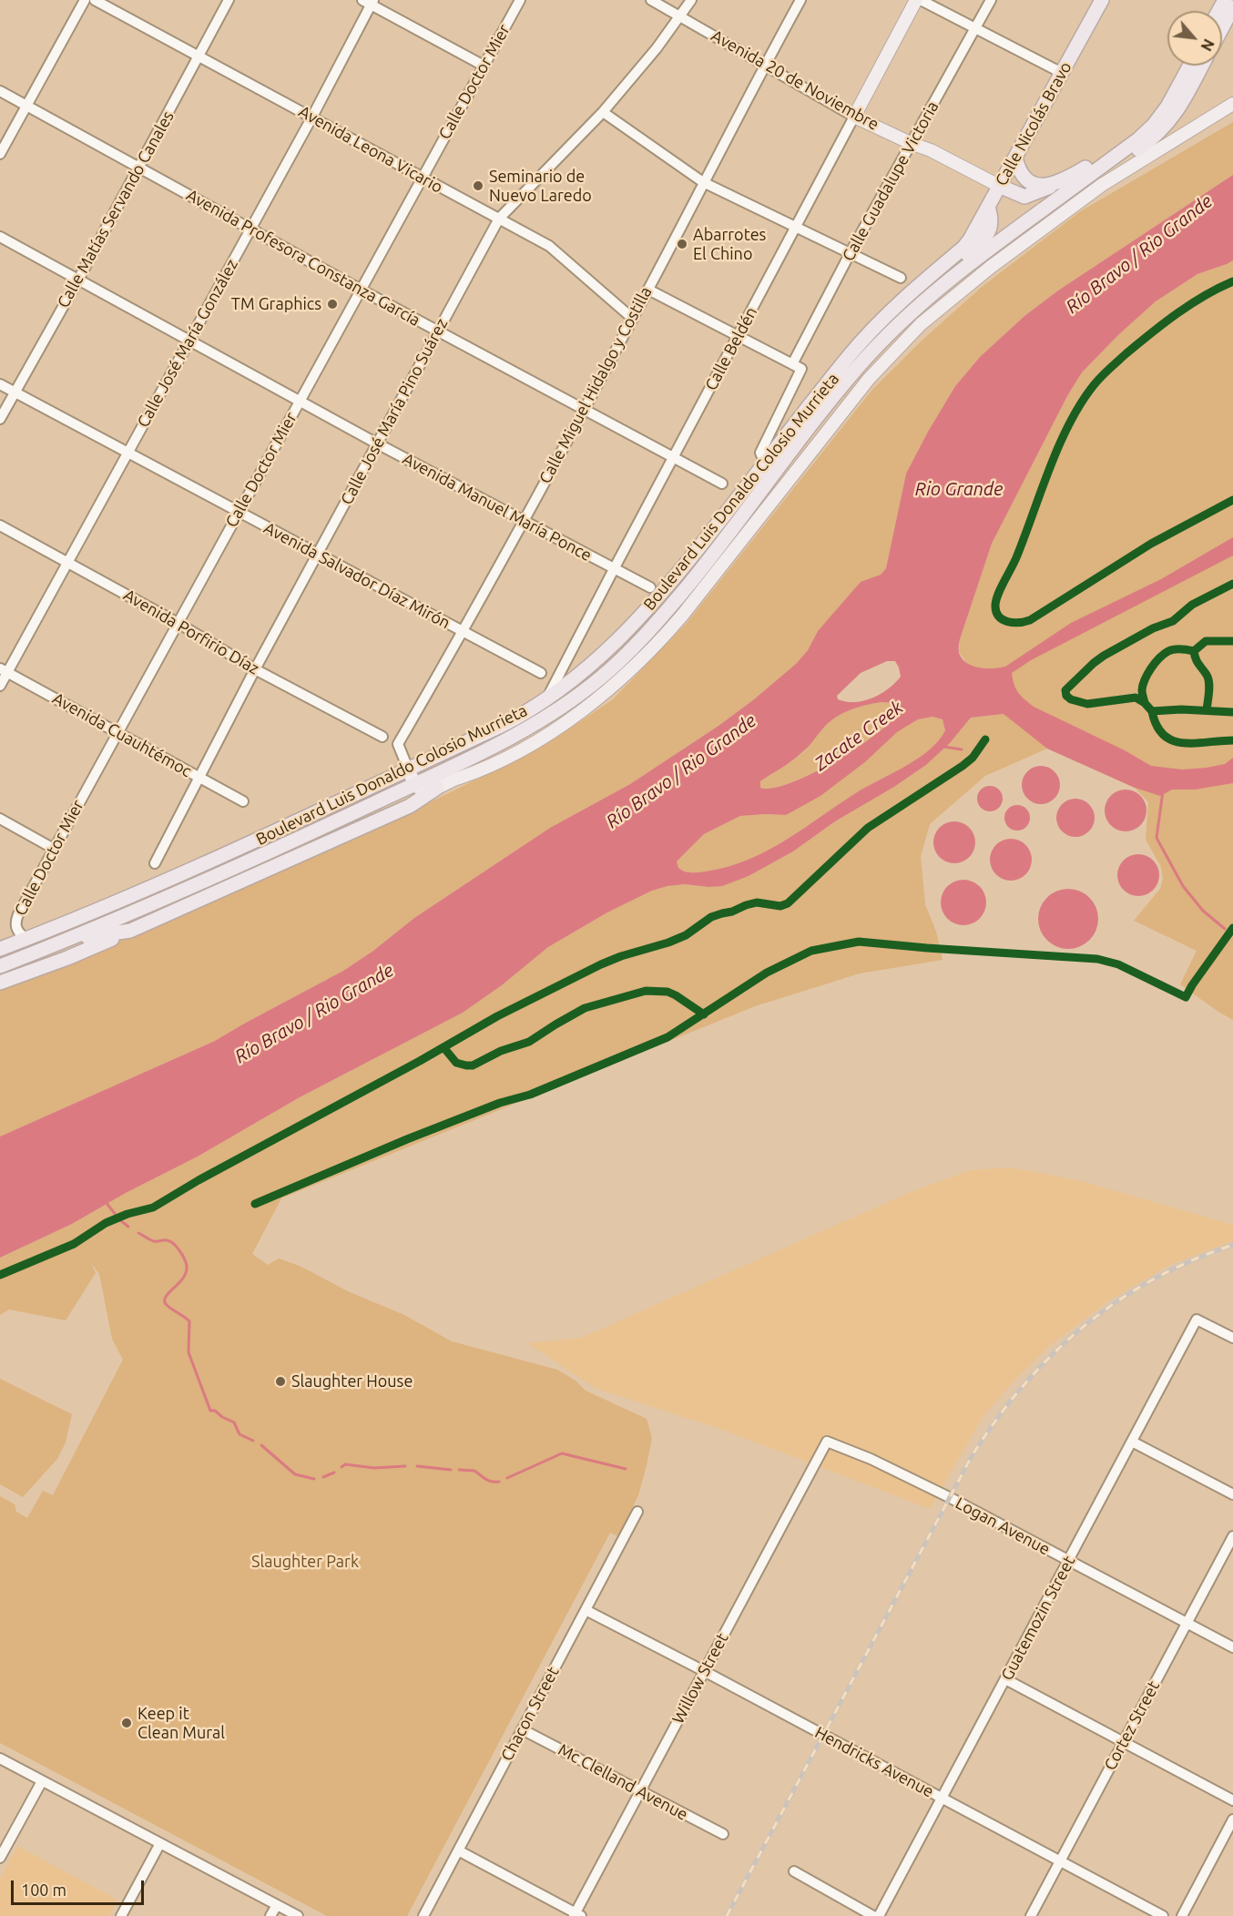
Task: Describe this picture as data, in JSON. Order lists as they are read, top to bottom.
{
  "streets": {
    "highway": ["Calle Nicolás Bravo", "Boulevard Luis Donaldo Colosio Murrieta"],
    "main road": ["Avenida 20 de Noviembre", "Calle Beldén"],
    "street": [
      "Calle Doctor Mier",
      "Avenida Leona Vicario",
      "Calle Guadalupe Victoria",
      "Calle Matías Servando Canales",
      "Avenida Profesora Constanza García",
      "Calle José María González",
      "Calle Miguel Hidalgo y Costilla",
      "Calle José María Pino Suárez",
      "Avenida Manuel María Ponce",
      "Avenida Salvador Díaz Mirón",
      "Avenida Porfirio Díaz",
      "Avenida Cuauhtémoc",
      "Logan Avenue",
      "Guatemozin Street",
      "Willow Street",
      "Chacon Street",
      "Cortez Street",
      "Hendricks Avenue",
      "Mc Clelland Avenue"
    ]
  },
  "crossings": [
    ["Avenida 20 de Noviembre", "Calle Nicolás Bravo"],
    ["Avenida 20 de Noviembre", "Calle Guadalupe Victoria"],
    ["Avenida 20 de Noviembre", "Calle Beldén"],
    ["Avenida 20 de Noviembre", "Calle Miguel Hidalgo y Costilla"],
    ["Avenida 20 de Noviembre", "Calle José María Pino Suárez"],
    ["Calle Doctor Mier", "Avenida Leona Vicario"],
    ["Calle Doctor Mier", "Avenida Profesora Constanza García"],
    ["Calle Doctor Mier", "Boulevard Luis Donaldo Colosio Murrieta"],
    ["Calle Doctor Mier", "Avenida Manuel María Ponce"],
    ["Calle Doctor Mier", "Avenida Salvador Díaz Mirón"],
    ["Calle Doctor Mier", "Avenida Porfirio Díaz"],
    ["Calle Doctor Mier", "Avenida Cuauhtémoc"],
    ["Calle Nicolás Bravo", "Boulevard Luis Donaldo Colosio Murrieta"],
    ["Avenida Leona Vicario", "Calle Matías Servando Canales"],
    ["Avenida Leona Vicario", "Calle José María González"],
    ["Avenida Leona Vicario", "Calle Miguel Hidalgo y Costilla"],
    ["Avenida Leona Vicario", "Calle José María Pino Suárez"],
    ["Calle Guadalupe Victoria", "Boulevard Luis Donaldo Colosio Murrieta"],
    ["Calle Matías Servando Canales", "Avenida Profesora Constanza García"],
    ["Calle Matías Servando Canales", "Avenida Manuel María Ponce"],
    ["Calle Matías Servando Canales", "Avenida Salvador Díaz Mirón"],
    ["Avenida Profesora Constanza García", "Calle José María González"],
    ["Avenida Profesora Constanza García", "Calle Beldén"],
    ["Avenida Profesora Constanza García", "Calle Miguel Hidalgo y Costilla"],
    ["Avenida Profesora Constanza García", "Calle José María Pino Suárez"],
    ["Calle José María González", "Avenida Manuel María Ponce"],
    ["Calle José María González", "Avenida Salvador Díaz Mirón"],
    ["Calle José María González", "Avenida Porfirio Díaz"],
    ["Calle José María González", "Avenida Cuauhtémoc"],
    ["Calle Beldén", "Boulevard Luis Donaldo Colosio Murrieta"],
    ["Calle Beldén", "Avenida Manuel María Ponce"],
    ["Calle Miguel Hidalgo y Costilla", "Boulevard Luis Donaldo Colosio Murrieta"],
    ["Calle Miguel Hidalgo y Costilla", "Avenida Manuel María Ponce"],
    ["Calle Miguel Hidalgo y Costilla", "Avenida Salvador Díaz Mirón"],
    ["Calle José María Pino Suárez", "Avenida Manuel María Ponce"],
    ["Calle José María Pino Suárez", "Avenida Salvador Díaz Mirón"],
    ["Calle José María Pino Suárez", "Avenida Porfirio Díaz"],
    ["Calle José María Pino Suárez", "Avenida Cuauhtémoc"],
    ["Logan Avenue", "Guatemozin Street"],
    ["Logan Avenue", "Willow Street"],
    ["Logan Avenue", "Cortez Street"],
    ["Guatemozin Street", "Hendricks Avenue"],
    ["Willow Street", "Hendricks Avenue"],
    ["Willow Street", "Mc Clelland Avenue"],
    ["Chacon Street", "Hendricks Avenue"],
    ["Chacon Street", "Mc Clelland Avenue"],
    ["Cortez Street", "Hendricks Avenue"]
  ],
  "water": ["Río Bravo / Rio Grande", "Rio Grande", "Zacate Creek"],
  "parks": ["Slaughter Park"],
  "places": [
    "Seminario de Nuevo Laredo",
    "Abarrotes El Chino",
    "TM Graphics",
    "Slaughter House",
    "Keep it Clean Mural"
  ],
  "scale_bar": "100 m",
  "north": "bottom right"
}
